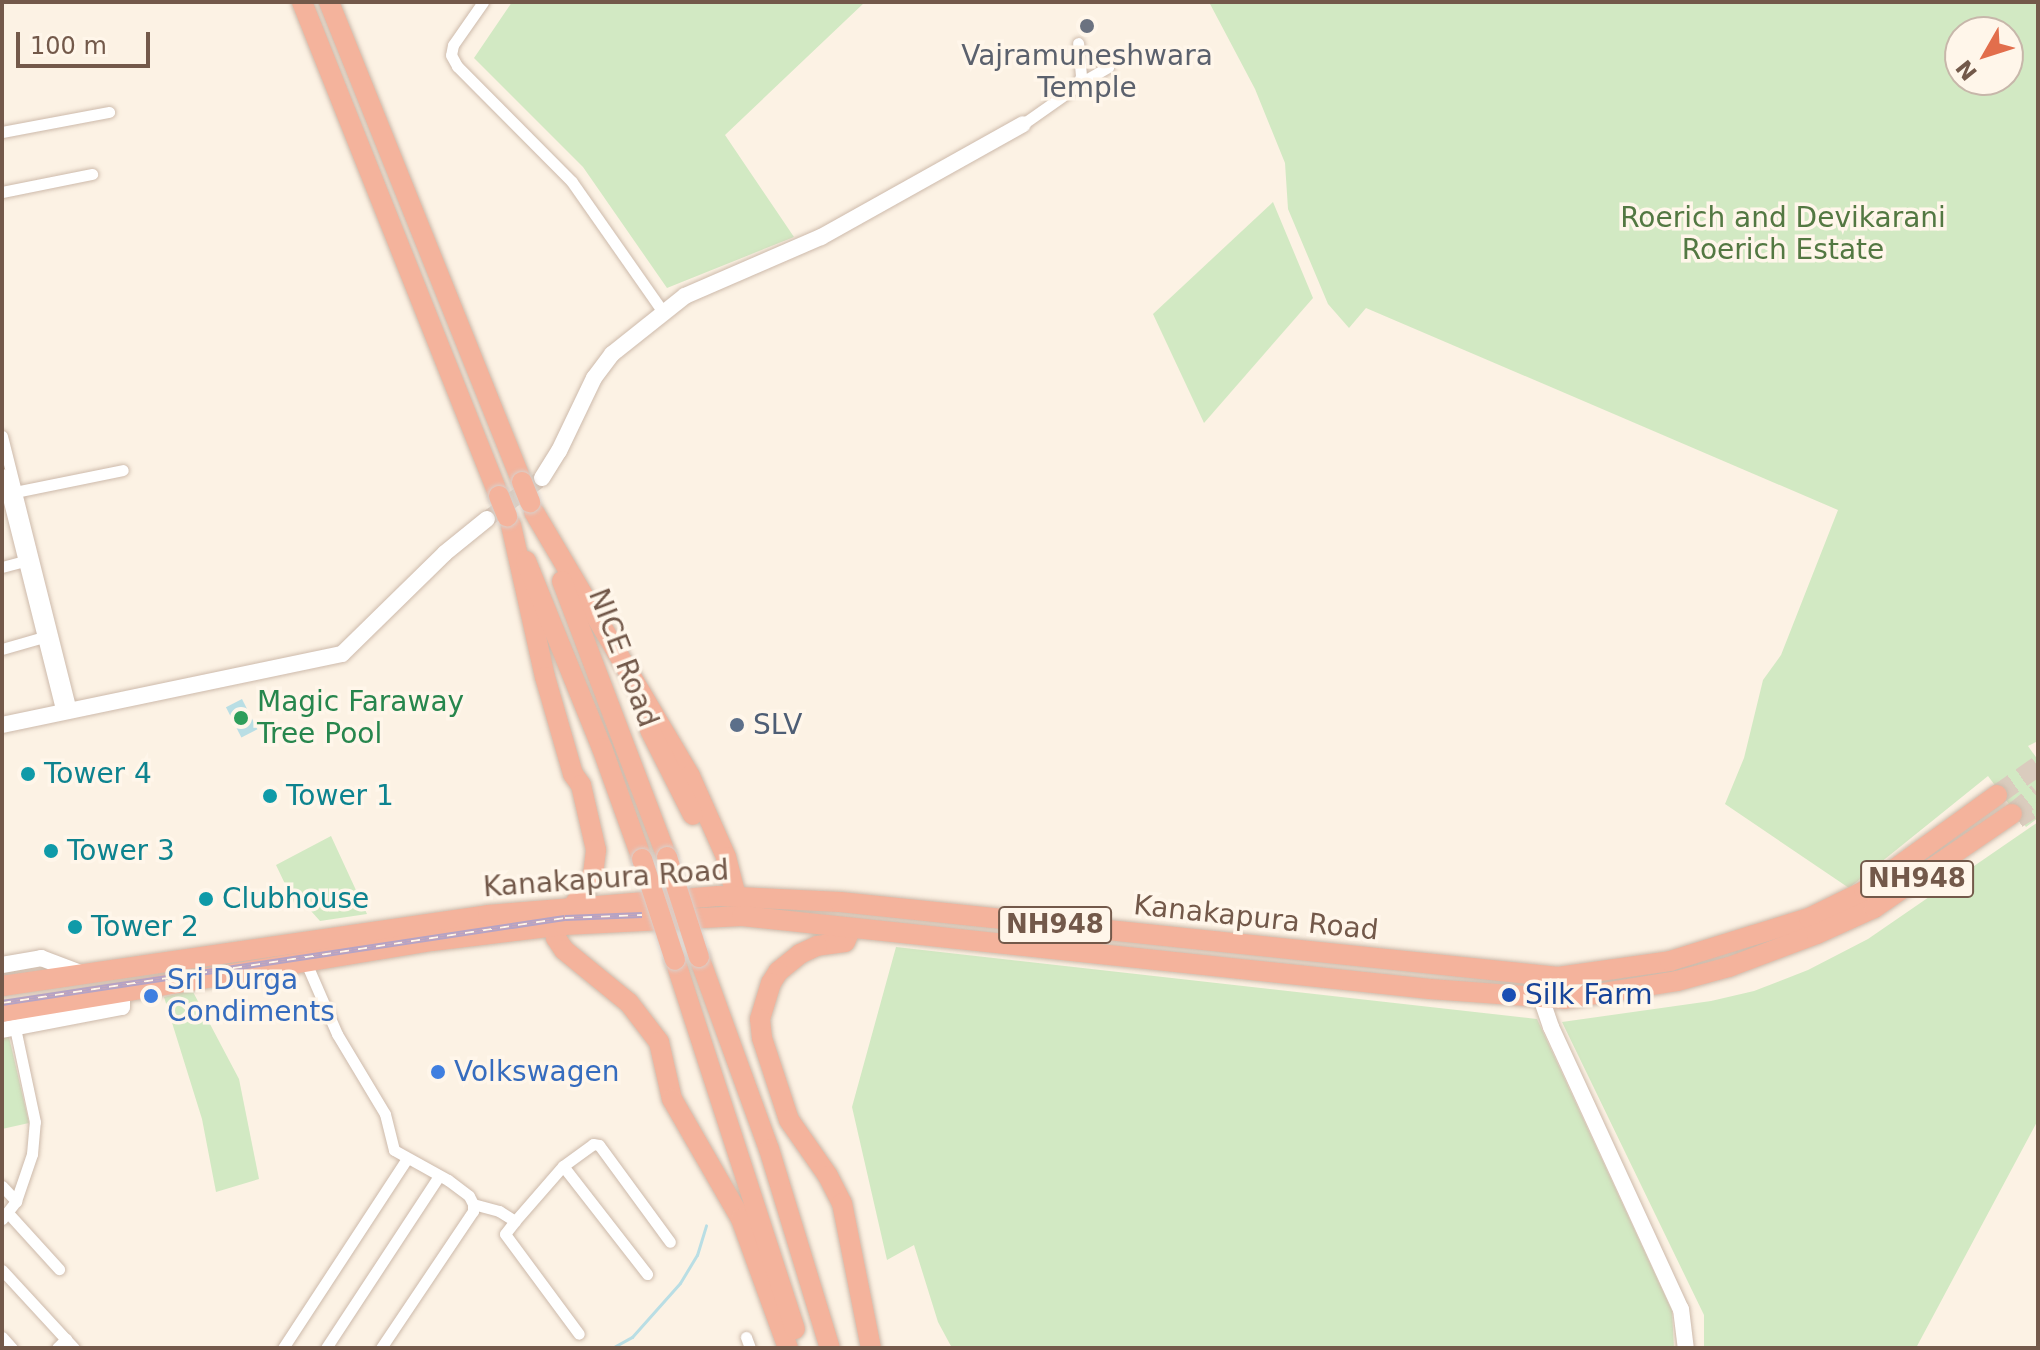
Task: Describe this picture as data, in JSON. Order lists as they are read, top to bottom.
{
  "streets": {
    "highway": ["NICE Road", "Kanakapura Road", "NH948"]
  },
  "parks": ["Roerich and Devikarani Roerich Estate"],
  "places": [
    "Vajramuneshwara Temple",
    "Magic Faraway Tree Pool",
    "SLV",
    "Tower 4",
    "Tower 1",
    "Tower 3",
    "Clubhouse",
    "Tower 2",
    "Silk Farm",
    "Sri Durga Condiments",
    "Volkswagen"
  ],
  "scale_bar": "100 m",
  "north": "bottom left"
}
